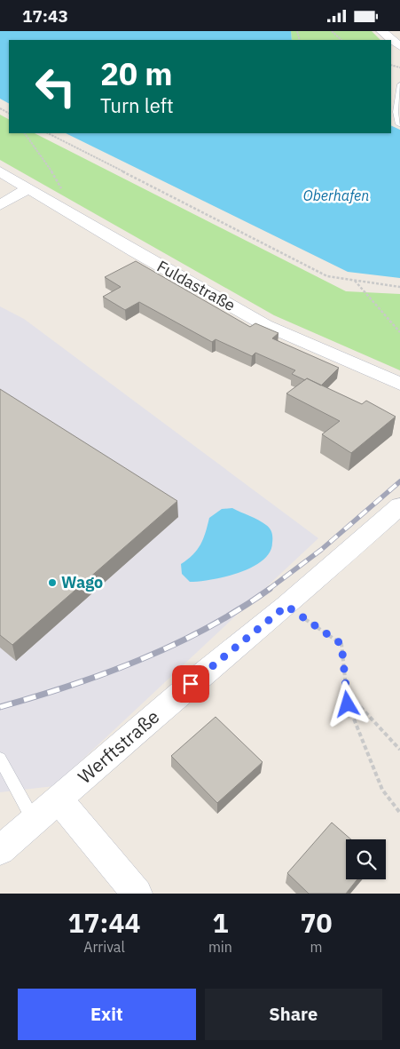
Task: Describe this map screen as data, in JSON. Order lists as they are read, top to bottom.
{
  "streets": {
    "street": ["Fuldastraße", "Werftstraße"]
  },
  "water": ["Oberhafen"],
  "places": ["Wago"],
  "page": {
    "status": "17:43",
    "turn": ["20 m", "Turn left"],
    "eta": [
      "17:44",
      "Arrival",
      "1",
      "min",
      "70",
      "m"
    ],
    "buttons": ["Exit", "Share"]
  }
}
